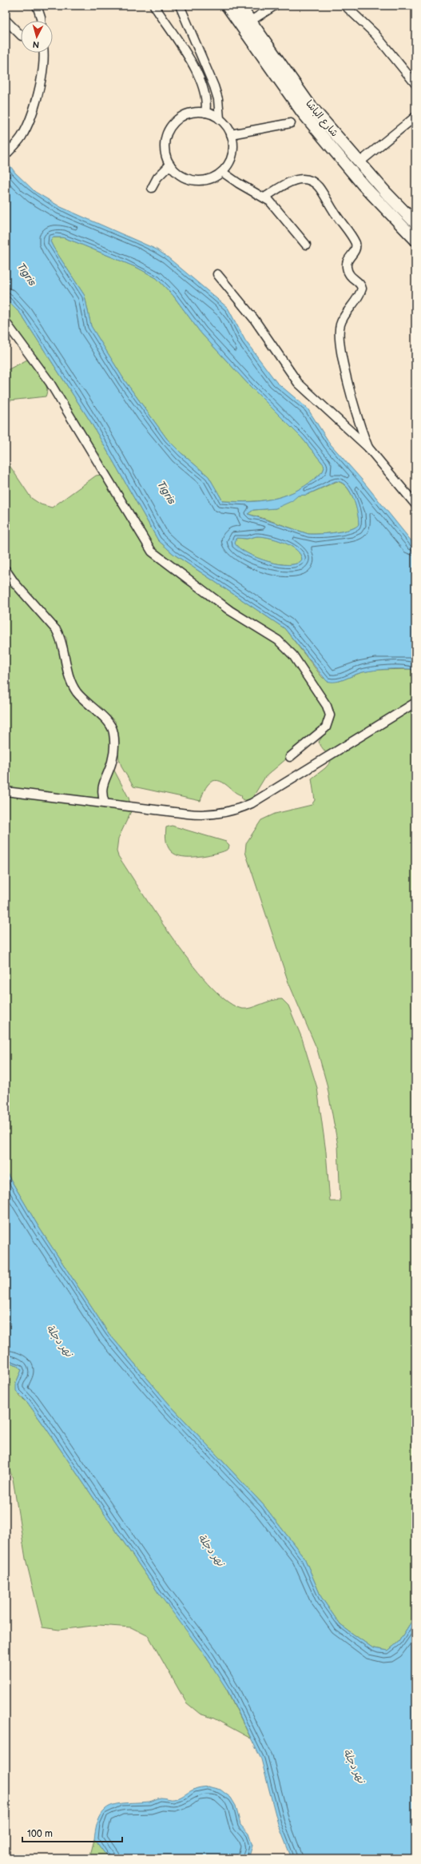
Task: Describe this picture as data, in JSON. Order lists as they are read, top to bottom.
{
  "streets": {
    "main road": ["شارع الباشا"]
  },
  "water": ["Tigris", "نهر دجلة"],
  "scale_bar": "100 m",
  "north": "bottom"
}
